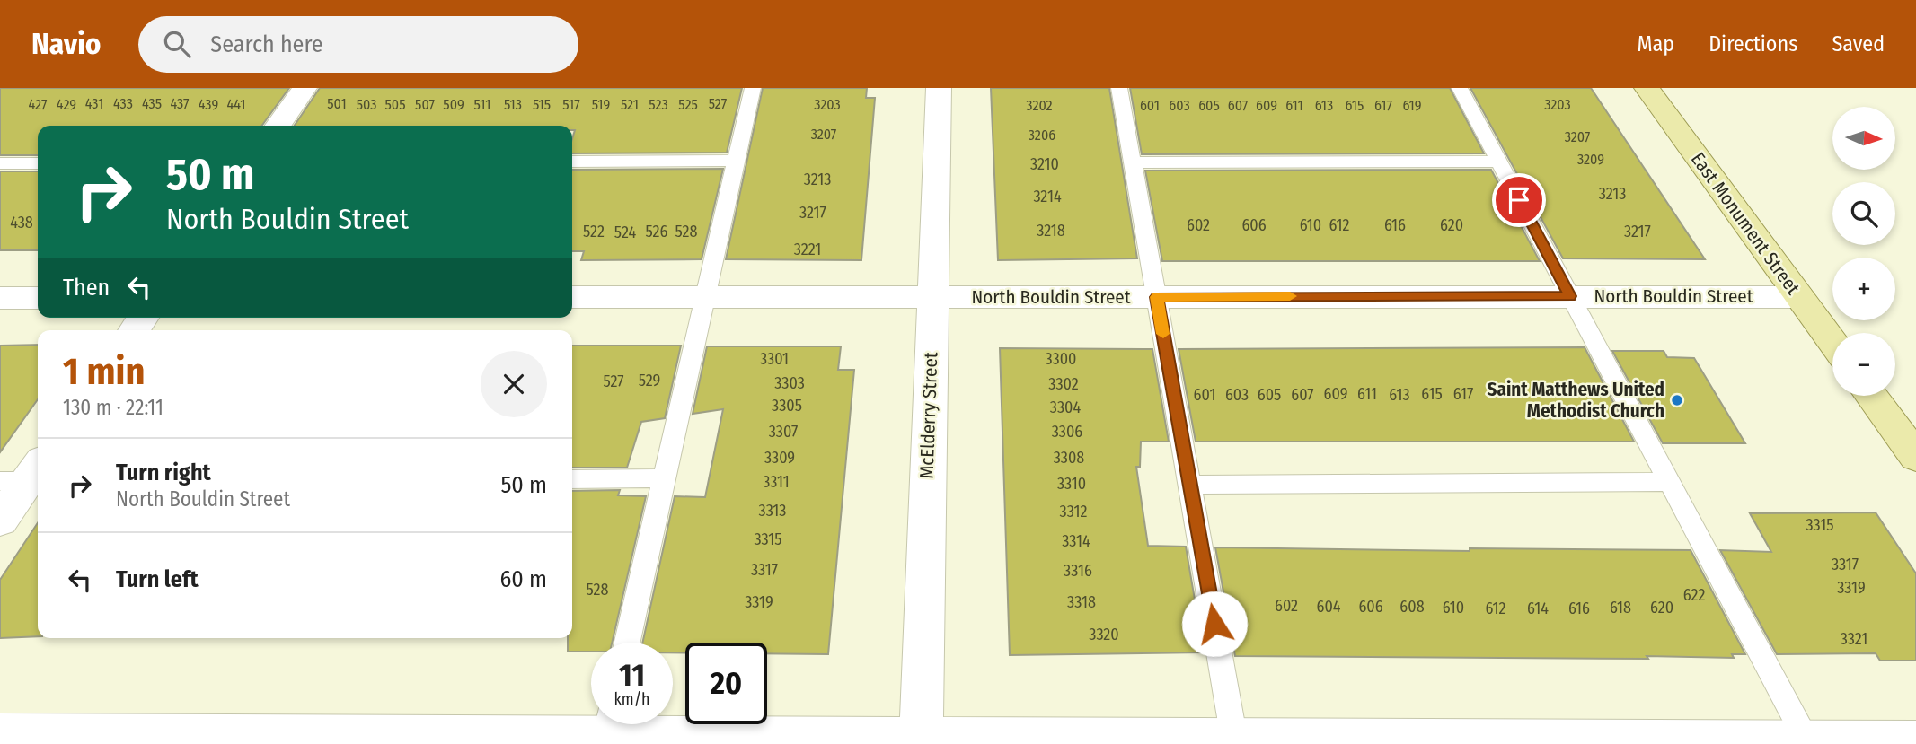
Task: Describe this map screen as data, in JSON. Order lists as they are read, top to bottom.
{
  "streets": {
    "main road": ["East Monument Street"],
    "street": ["North Bouldin Street", "McElderry Street"]
  },
  "crossings": [
    ["East Monument Street", "North Bouldin Street"],
    ["North Bouldin Street", "McElderry Street"]
  ],
  "places": ["Saint Matthews United Methodist Church"],
  "house_numbers": [
    "431",
    "433",
    "435",
    "437",
    "501",
    "527",
    "427",
    "429",
    "439",
    "441",
    "503",
    "505",
    "507",
    "509",
    "511",
    "513",
    "515",
    "517",
    "519",
    "521",
    "523",
    "525",
    "3203",
    "3203",
    "3202",
    "601",
    "603",
    "605",
    "607",
    "609",
    "611",
    "613",
    "615",
    "617",
    "619",
    "3207",
    "3206",
    "3207",
    "3209",
    "3210",
    "3213",
    "3213",
    "3214",
    "3217",
    "438",
    "602",
    "606",
    "610",
    "612",
    "616",
    "620",
    "3218",
    "522",
    "526",
    "528",
    "3217",
    "524",
    "3221",
    "3301",
    "3300",
    "529",
    "527",
    "3303",
    "3302",
    "609",
    "611",
    "615",
    "617",
    "601",
    "603",
    "605",
    "607",
    "613",
    "3305",
    "3304",
    "3307",
    "3306",
    "3309",
    "3308",
    "3311",
    "3310",
    "3313",
    "3312",
    "3315",
    "3315",
    "3314",
    "3317",
    "3317",
    "3316",
    "3319",
    "528",
    "622",
    "3319",
    "3318",
    "602",
    "604",
    "606",
    "608",
    "610",
    "618",
    "620",
    "612",
    "614",
    "616",
    "3320",
    "3321"
  ],
  "north": "right",
  "page": {
    "header": "Navio",
    "search": "Search here",
    "nav": ["Map", "Directions", "Saved"],
    "map_buttons": ["+", "−"],
    "turn": ["50 m", "North Bouldin Street"],
    "then": "Then",
    "heading": ["1 min", "130 m · 22:11"],
    "list": [
      {
        "name": "Turn right",
        "note": "North Bouldin Street",
        "value": "50 m"
      },
      {
        "name": "Turn left",
        "value": "60 m"
      }
    ],
    "speed": "11 km/h",
    "limit": "20"
  }
}
